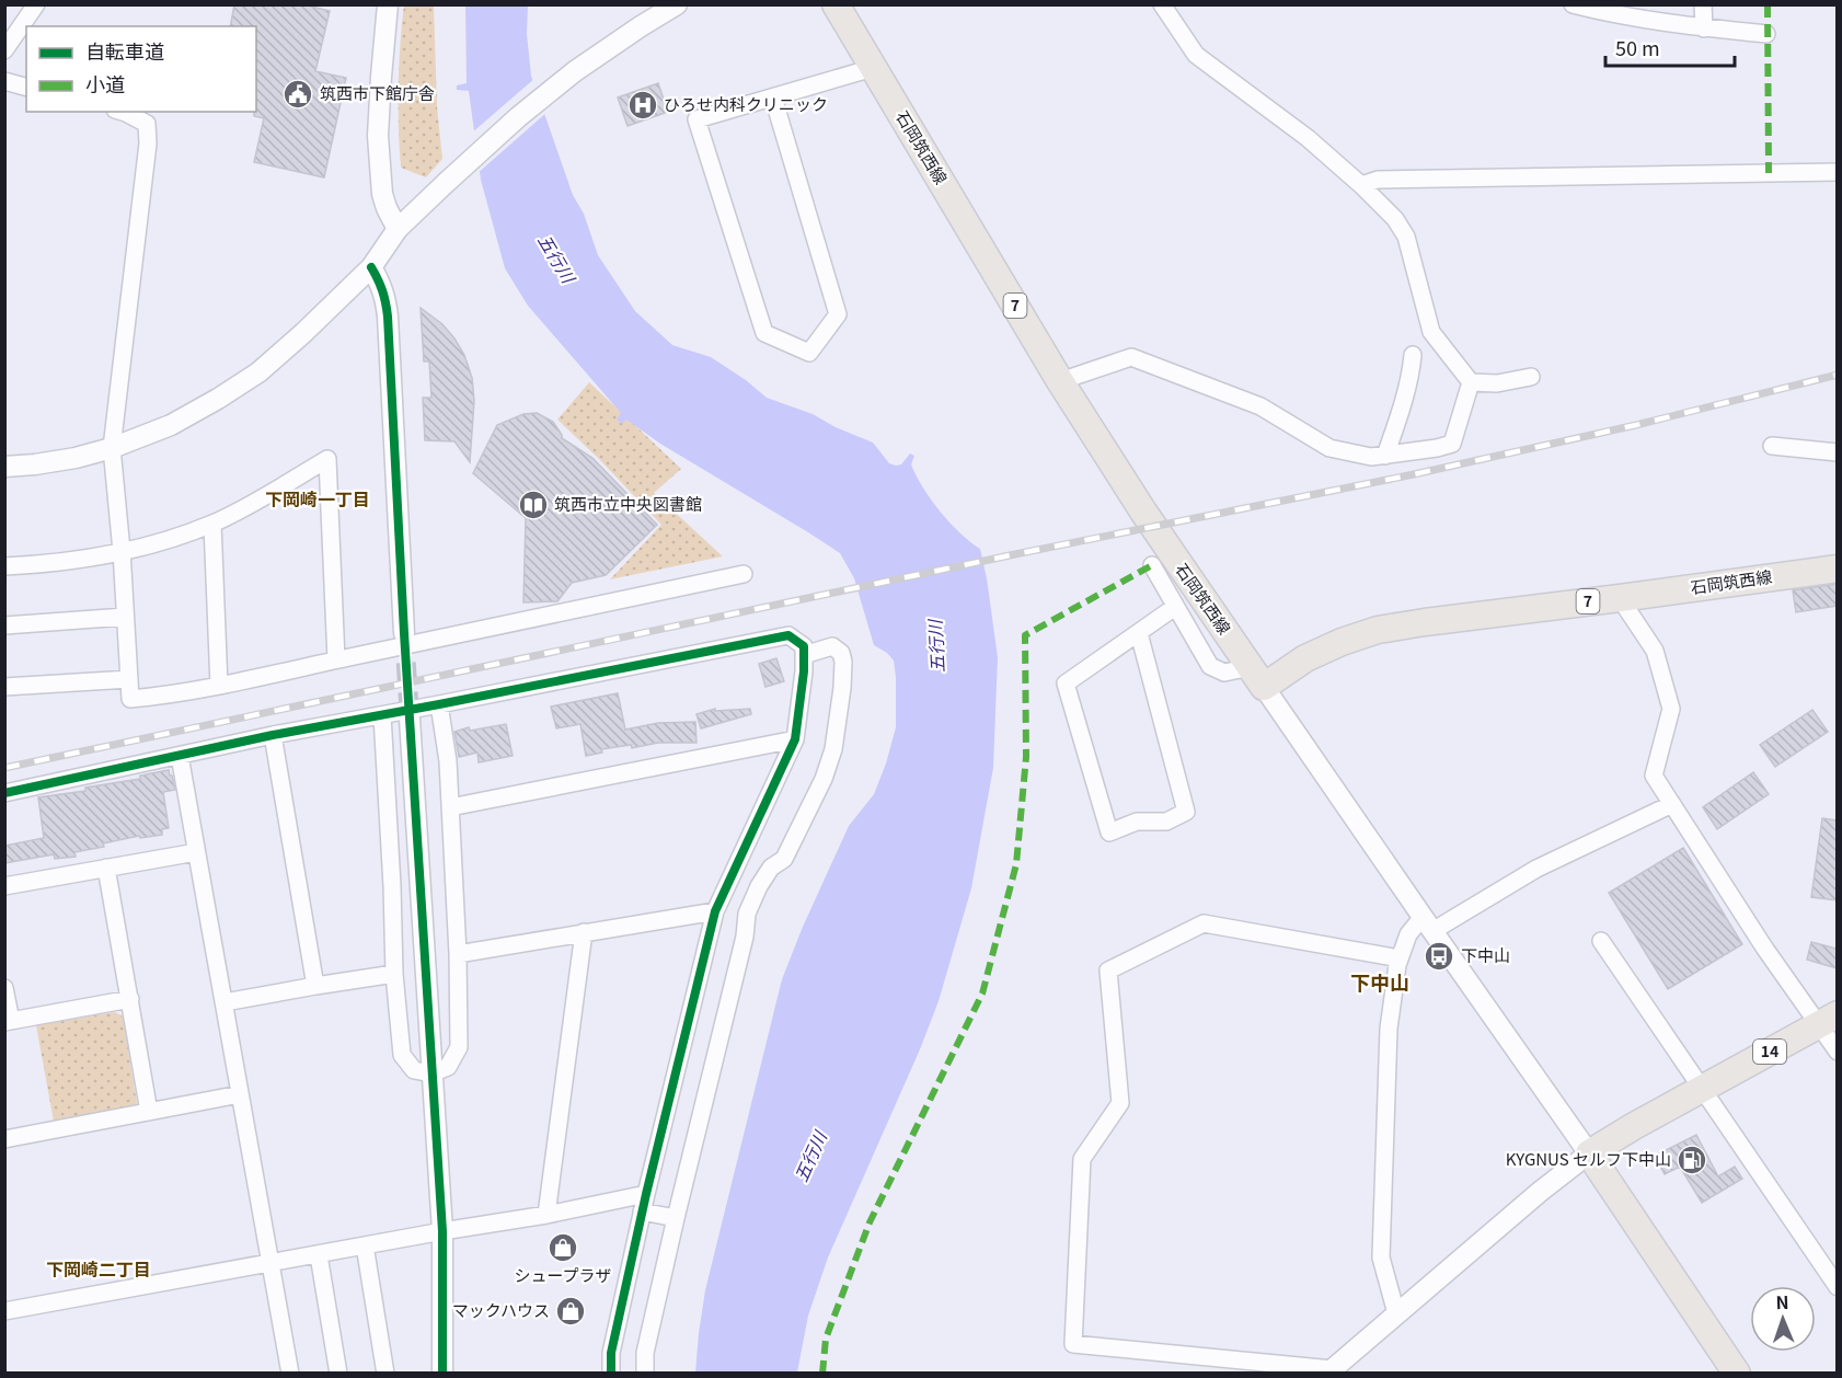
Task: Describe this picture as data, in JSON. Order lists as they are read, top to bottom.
{
  "streets": {
    "main road": ["石岡筑西線", "7", "14"]
  },
  "districts": ["下岡崎一丁目", "下中山", "下岡崎二丁目"],
  "water": ["五行川"],
  "places": {
    "public building": ["筑西市下館庁舎"],
    "hospital": ["ひろせ内科クリニック"],
    "library": ["筑西市立中央図書館"],
    "bus stop": ["下中山"],
    "fuel station": ["KYGNUS セルフ下中山"],
    "shop": ["シュープラザ", "マックハウス"]
  },
  "legend": ["自転車道", "小道"],
  "scale_bar": "50 m",
  "north": "top"
}
